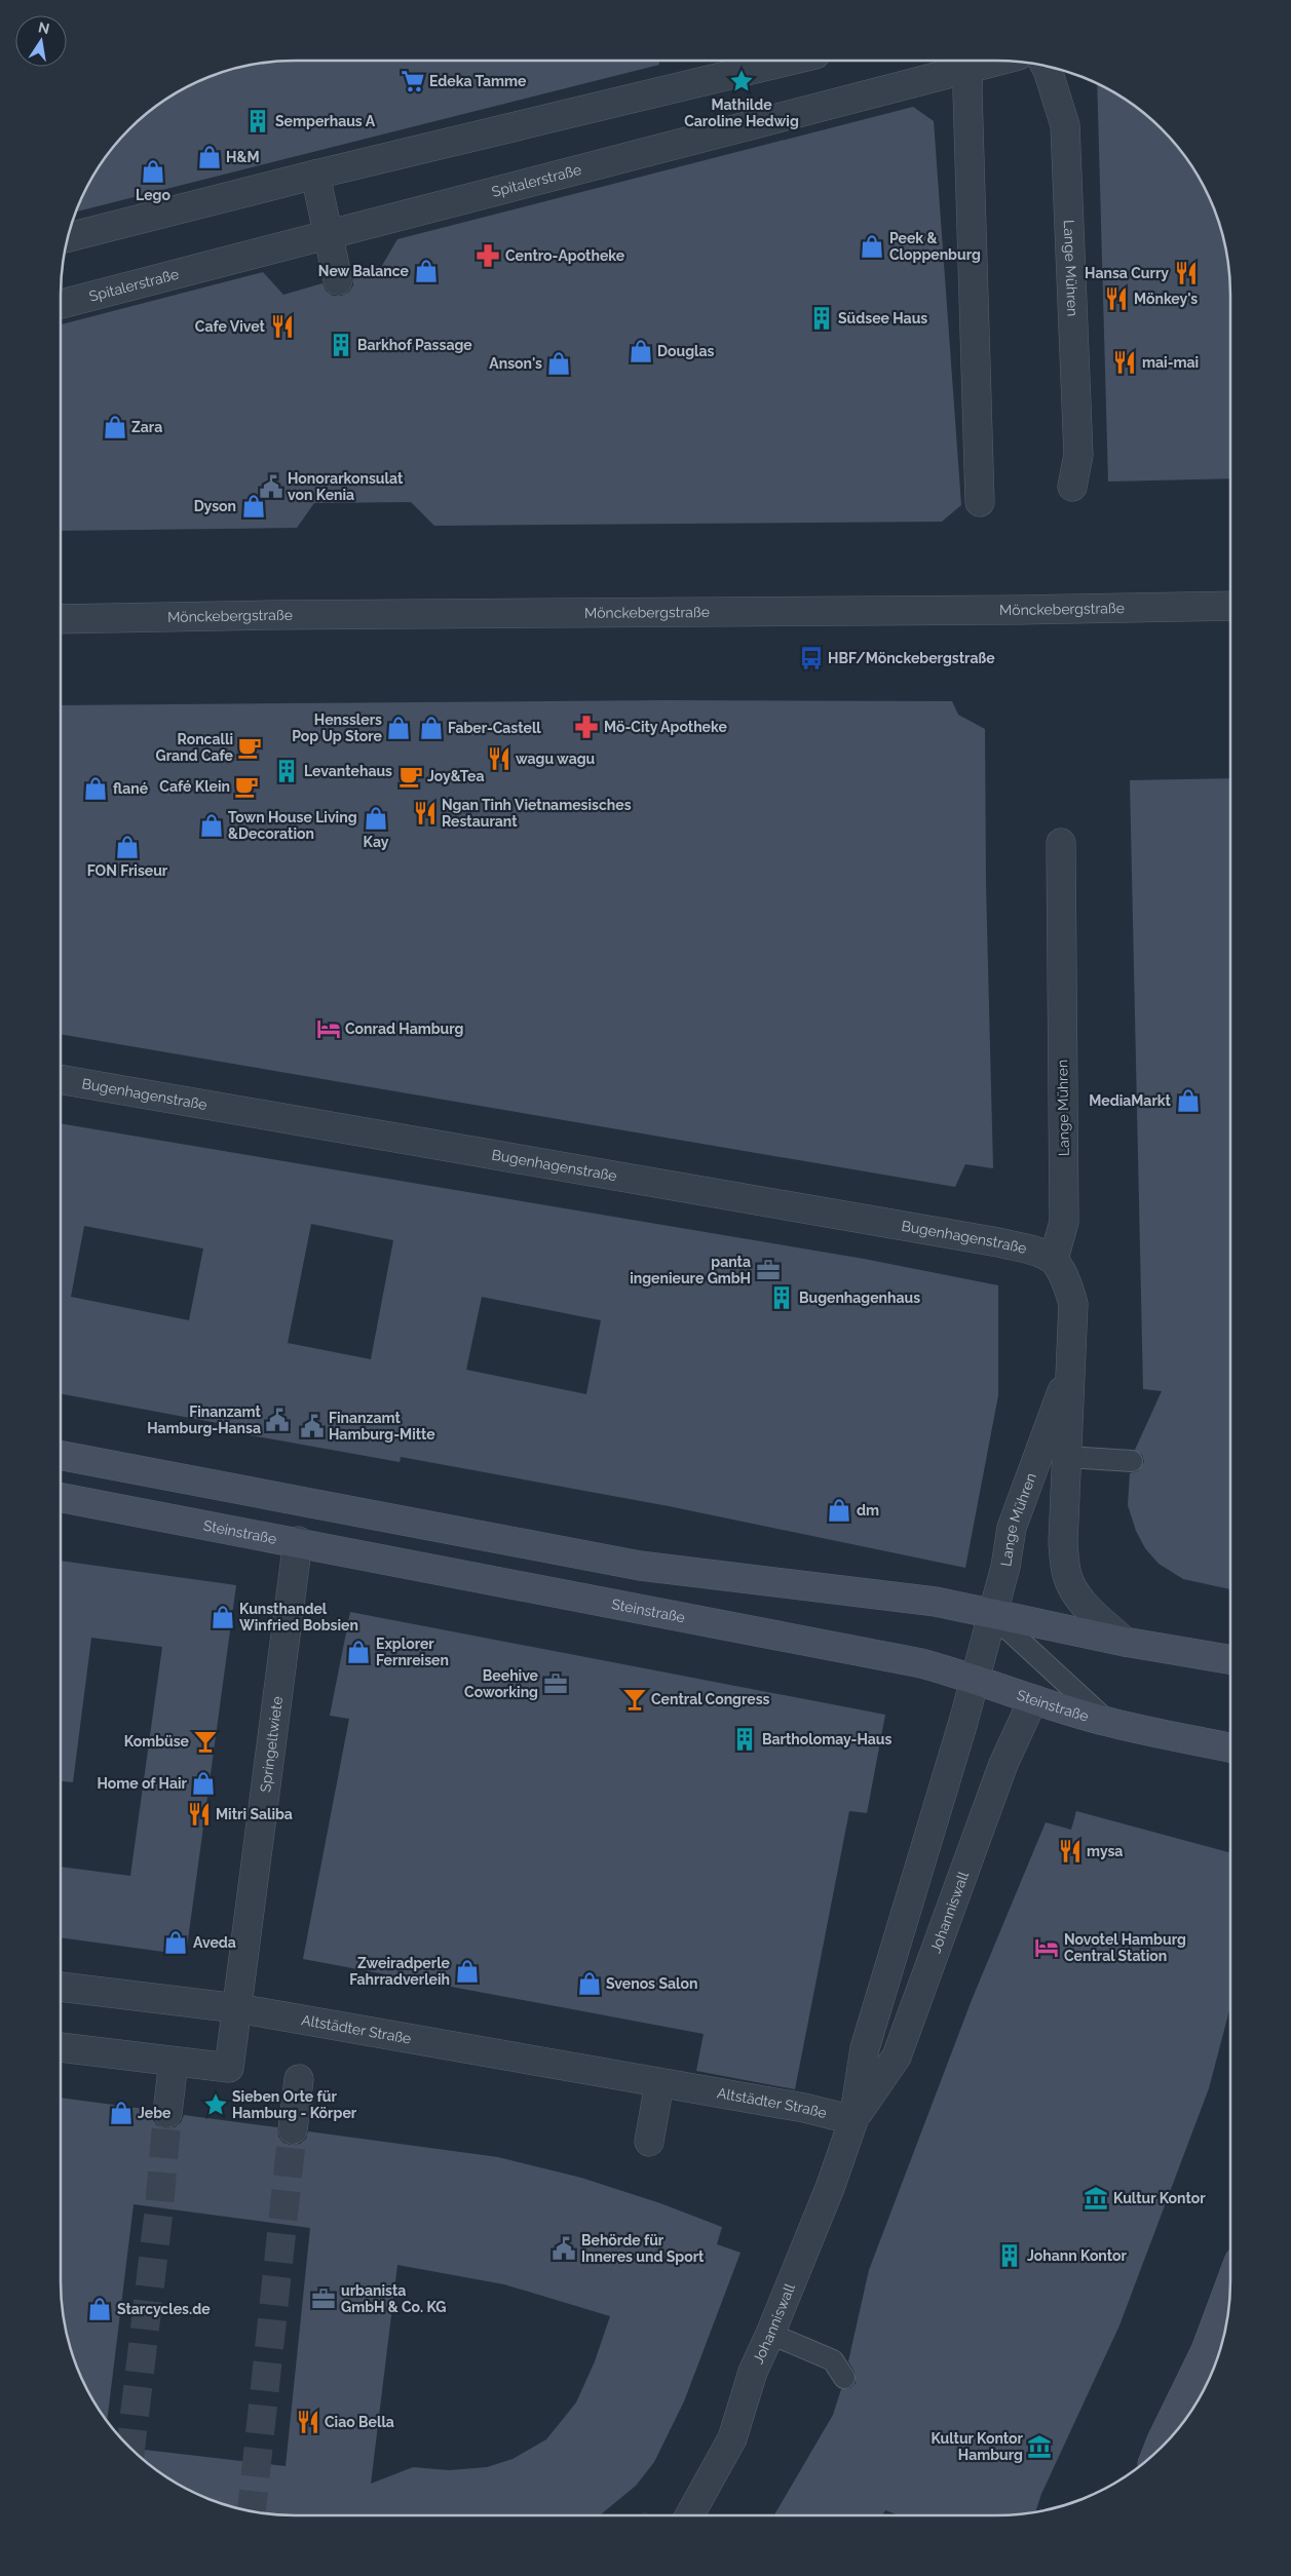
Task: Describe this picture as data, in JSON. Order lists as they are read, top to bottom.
{
  "streets": {
    "main road": ["Steinstraße"],
    "street": [
      "Spitalerstraße",
      "Lange Mühren",
      "Mönckebergstraße",
      "Bugenhagenstraße",
      "Springeltwiete",
      "Johanniswall",
      "Altstädter Straße"
    ]
  },
  "crossings": [
    ["Lange Mühren", "Bugenhagenstraße"],
    ["Lange Mühren", "Steinstraße"],
    ["Lange Mühren", "Johanniswall"],
    ["Steinstraße", "Springeltwiete"],
    ["Steinstraße", "Johanniswall"],
    ["Springeltwiete", "Altstädter Straße"],
    ["Johanniswall", "Altstädter Straße"]
  ],
  "places": {
    "supermarket": ["Edeka Tamme"],
    "place": ["Mathilde Caroline Hedwig", "Sieben Orte für Hamburg - Körper"],
    "building": [
      "Semperhaus A",
      "Südsee Haus",
      "Barkhof Passage",
      "Levantehaus",
      "Bugenhagenhaus",
      "Bartholomay-Haus",
      "Johann Kontor"
    ],
    "shop": [
      "H&M",
      "Lego",
      "Peek & Cloppenburg",
      "New Balance",
      "Douglas",
      "Anson's",
      "Zara",
      "Dyson",
      "Hensslers Pop Up Store",
      "Faber-Castell",
      "flané",
      "Kay",
      "Town House Living &Decoration",
      "FON Friseur",
      "MediaMarkt",
      "dm",
      "Kunsthandel Winfried Bobsien",
      "Explorer Fernreisen",
      "Home of Hair",
      "Aveda",
      "Zweiradperle Fahrradverleih",
      "Svenos Salon",
      "Jebe",
      "Starcycles.de"
    ],
    "pharmacy": ["Centro-Apotheke", "Mö-City Apotheke"],
    "restaurant": [
      "Hansa Curry",
      "Mönkey's",
      "Cafe Vivet",
      "mai-mai",
      "wagu wagu",
      "Ngan Tinh Vietnamesisches Restaurant",
      "Mitri Saliba",
      "mysa",
      "Ciao Bella"
    ],
    "public building": [
      "Honorarkonsulat von Kenia",
      "Finanzamt Hamburg-Hansa",
      "Finanzamt Hamburg-Mitte",
      "Behörde für Inneres und Sport"
    ],
    "bus stop": ["HBF/Mönckebergstraße"],
    "cafe": ["Roncalli Grand Cafe", "Joy&Tea", "Café Klein"],
    "hotel": ["Conrad Hamburg", "Novotel Hamburg Central Station"],
    "office": ["panta ingenieure GmbH", "Beehive Coworking", "urbanista GmbH & Co. KG"],
    "bar": ["Central Congress", "Kombüse"],
    "museum": ["Kultur Kontor", "Kultur Kontor Hamburg"]
  },
  "north": "top"
}
